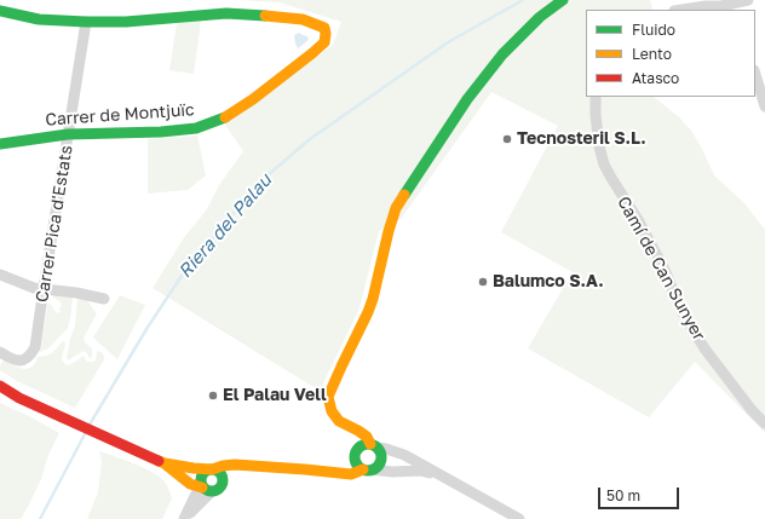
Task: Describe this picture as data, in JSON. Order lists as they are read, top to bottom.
{
  "streets": {
    "street": ["Carrer de Montjuïc", "Carrer Pica d'Estats", "Camí de Can Sunyer"]
  },
  "crossings": [
    ["Carrer de Montjuïc", "Carrer Pica d'Estats"]
  ],
  "water": ["Riera del Palau"],
  "places": ["Tecnosteril S.L.", "Balumco S.A.", "El Palau Vell"],
  "legend": ["Fluido", "Lento", "Atasco"],
  "scale_bar": "50 m"
}
